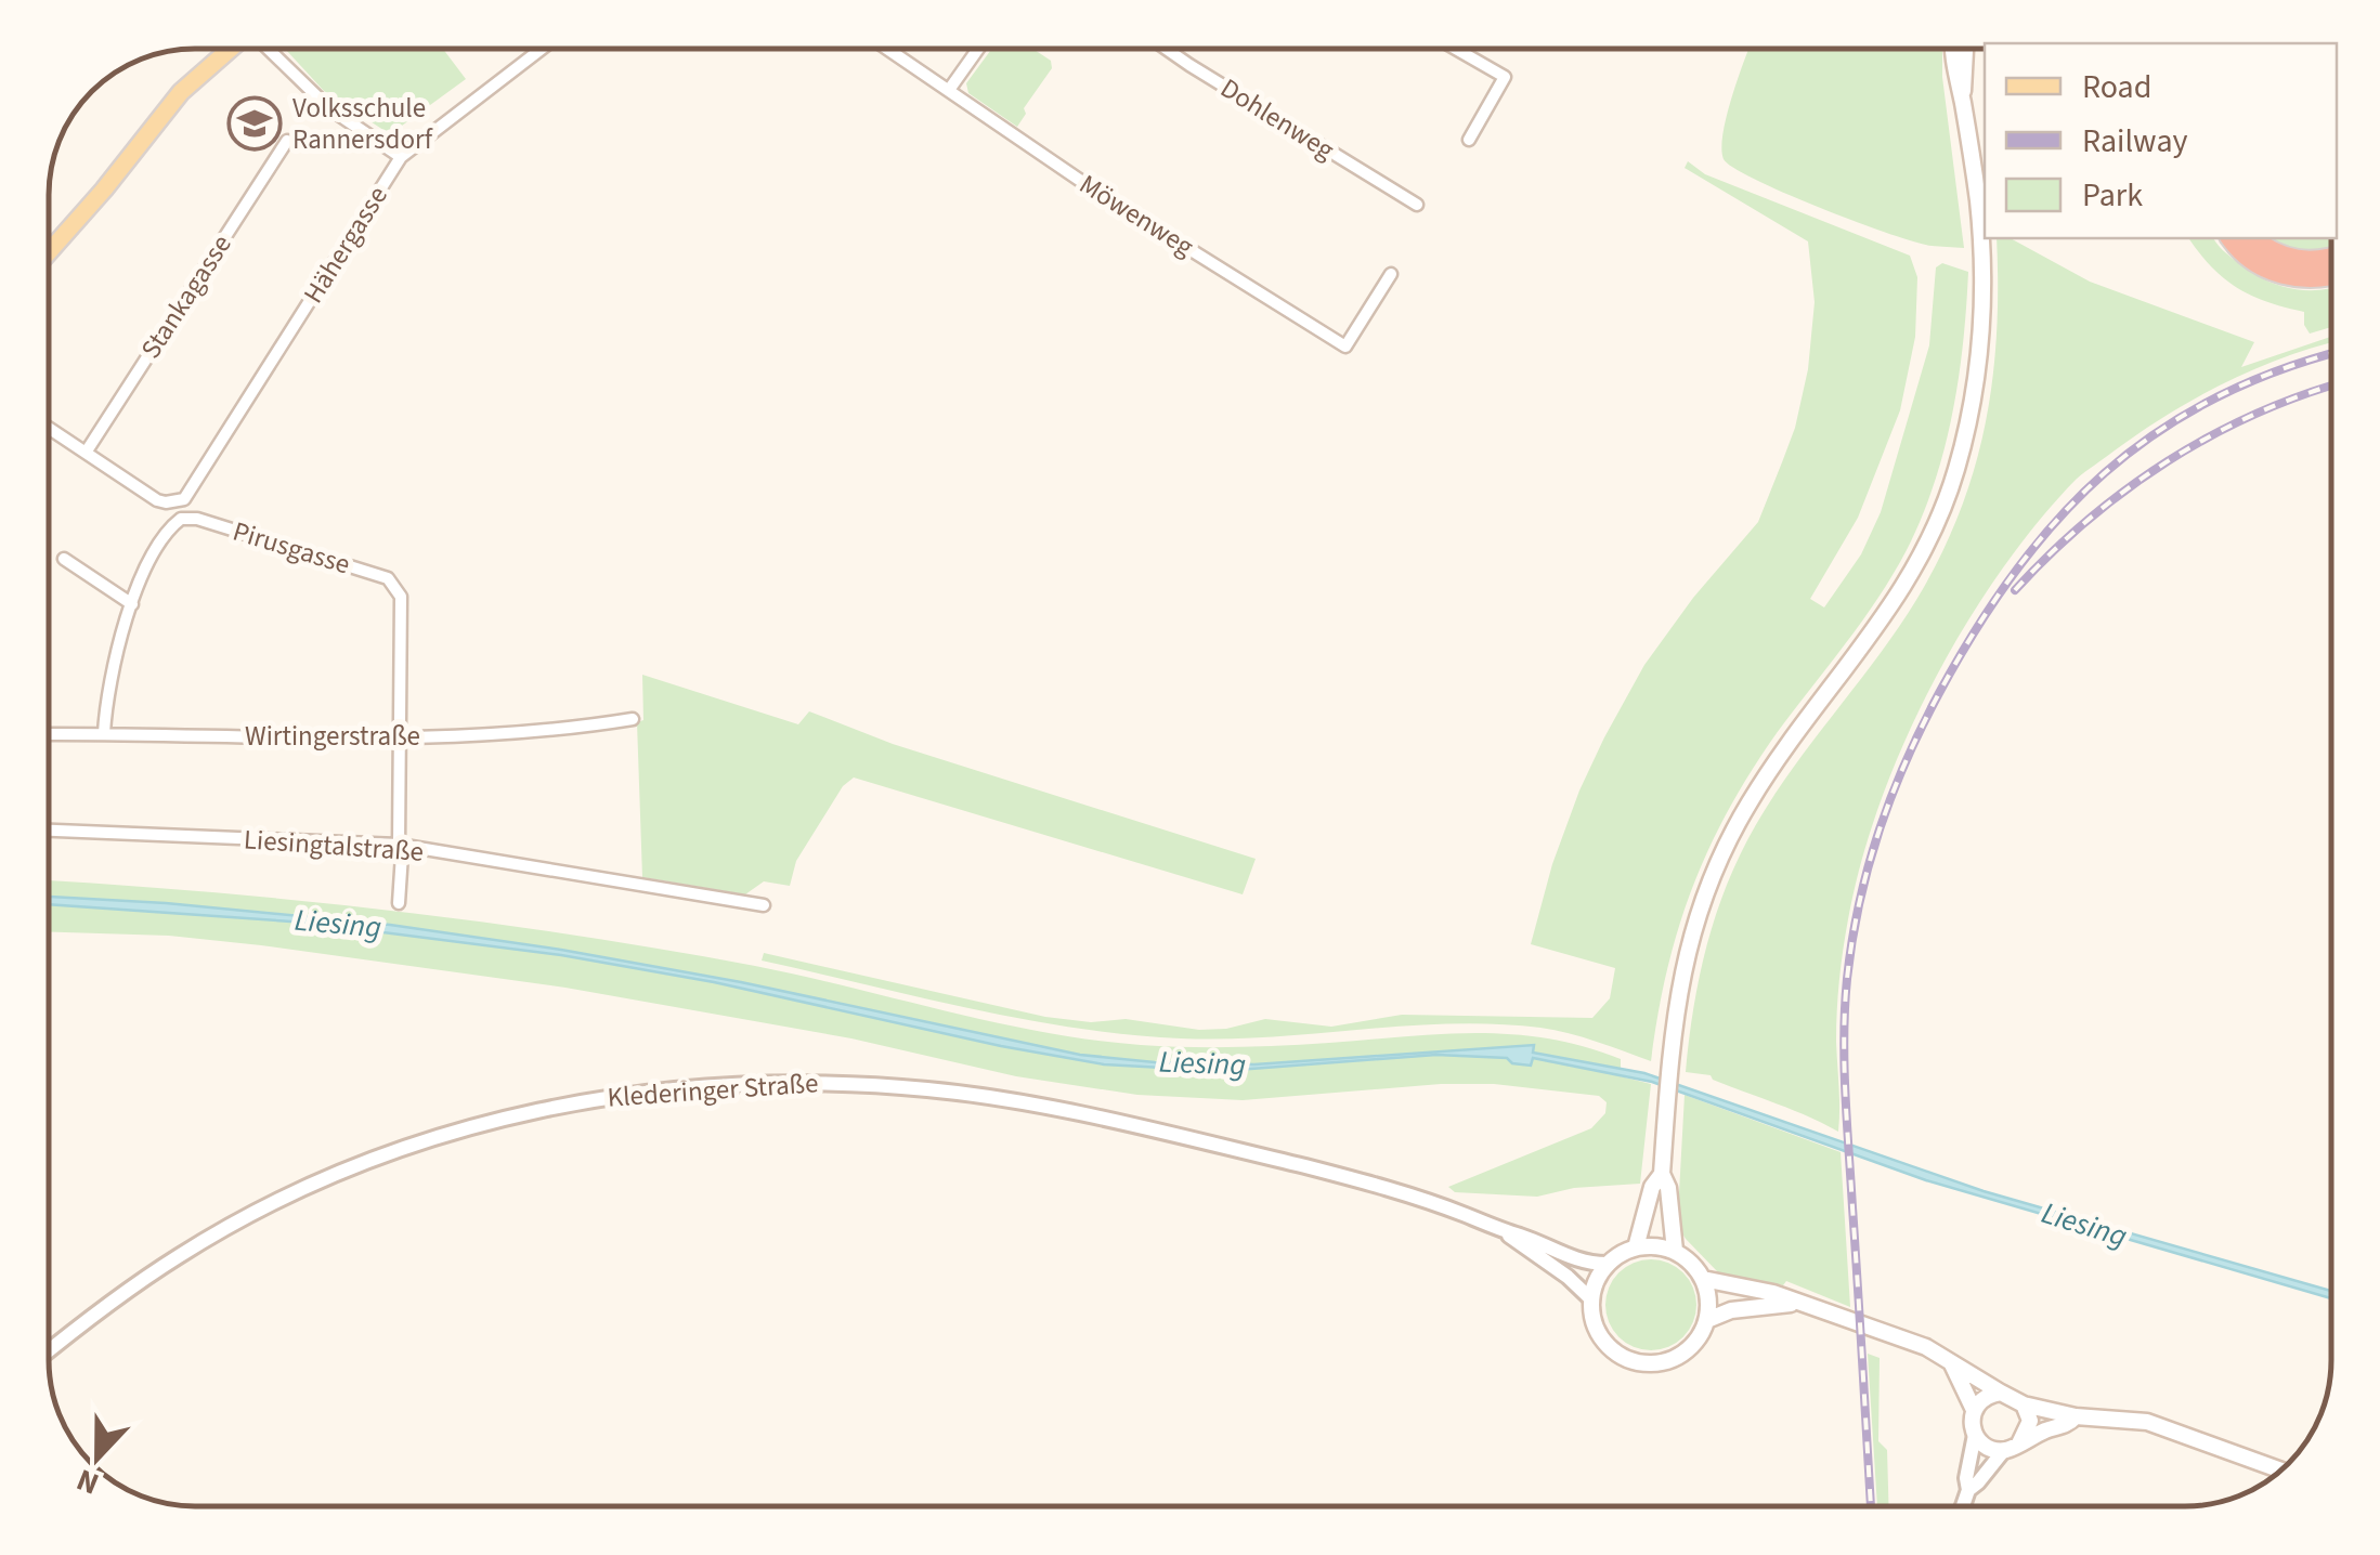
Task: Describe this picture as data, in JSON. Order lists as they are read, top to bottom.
{
  "streets": {
    "street": [
      "Dohlenweg",
      "Möwenweg",
      "Hähergasse",
      "Stankagasse",
      "Pirusgasse",
      "Wirtingerstraße",
      "Liesingtalstraße",
      "Klederinger Straße"
    ]
  },
  "crossings": [
    ["Hähergasse", "Stankagasse"],
    ["Pirusgasse", "Wirtingerstraße"]
  ],
  "water": ["Liesing"],
  "places": {
    "school or university": ["Volksschule Rannersdorf"]
  },
  "legend": ["Road", "Railway", "Park"],
  "north": "bottom"
}
